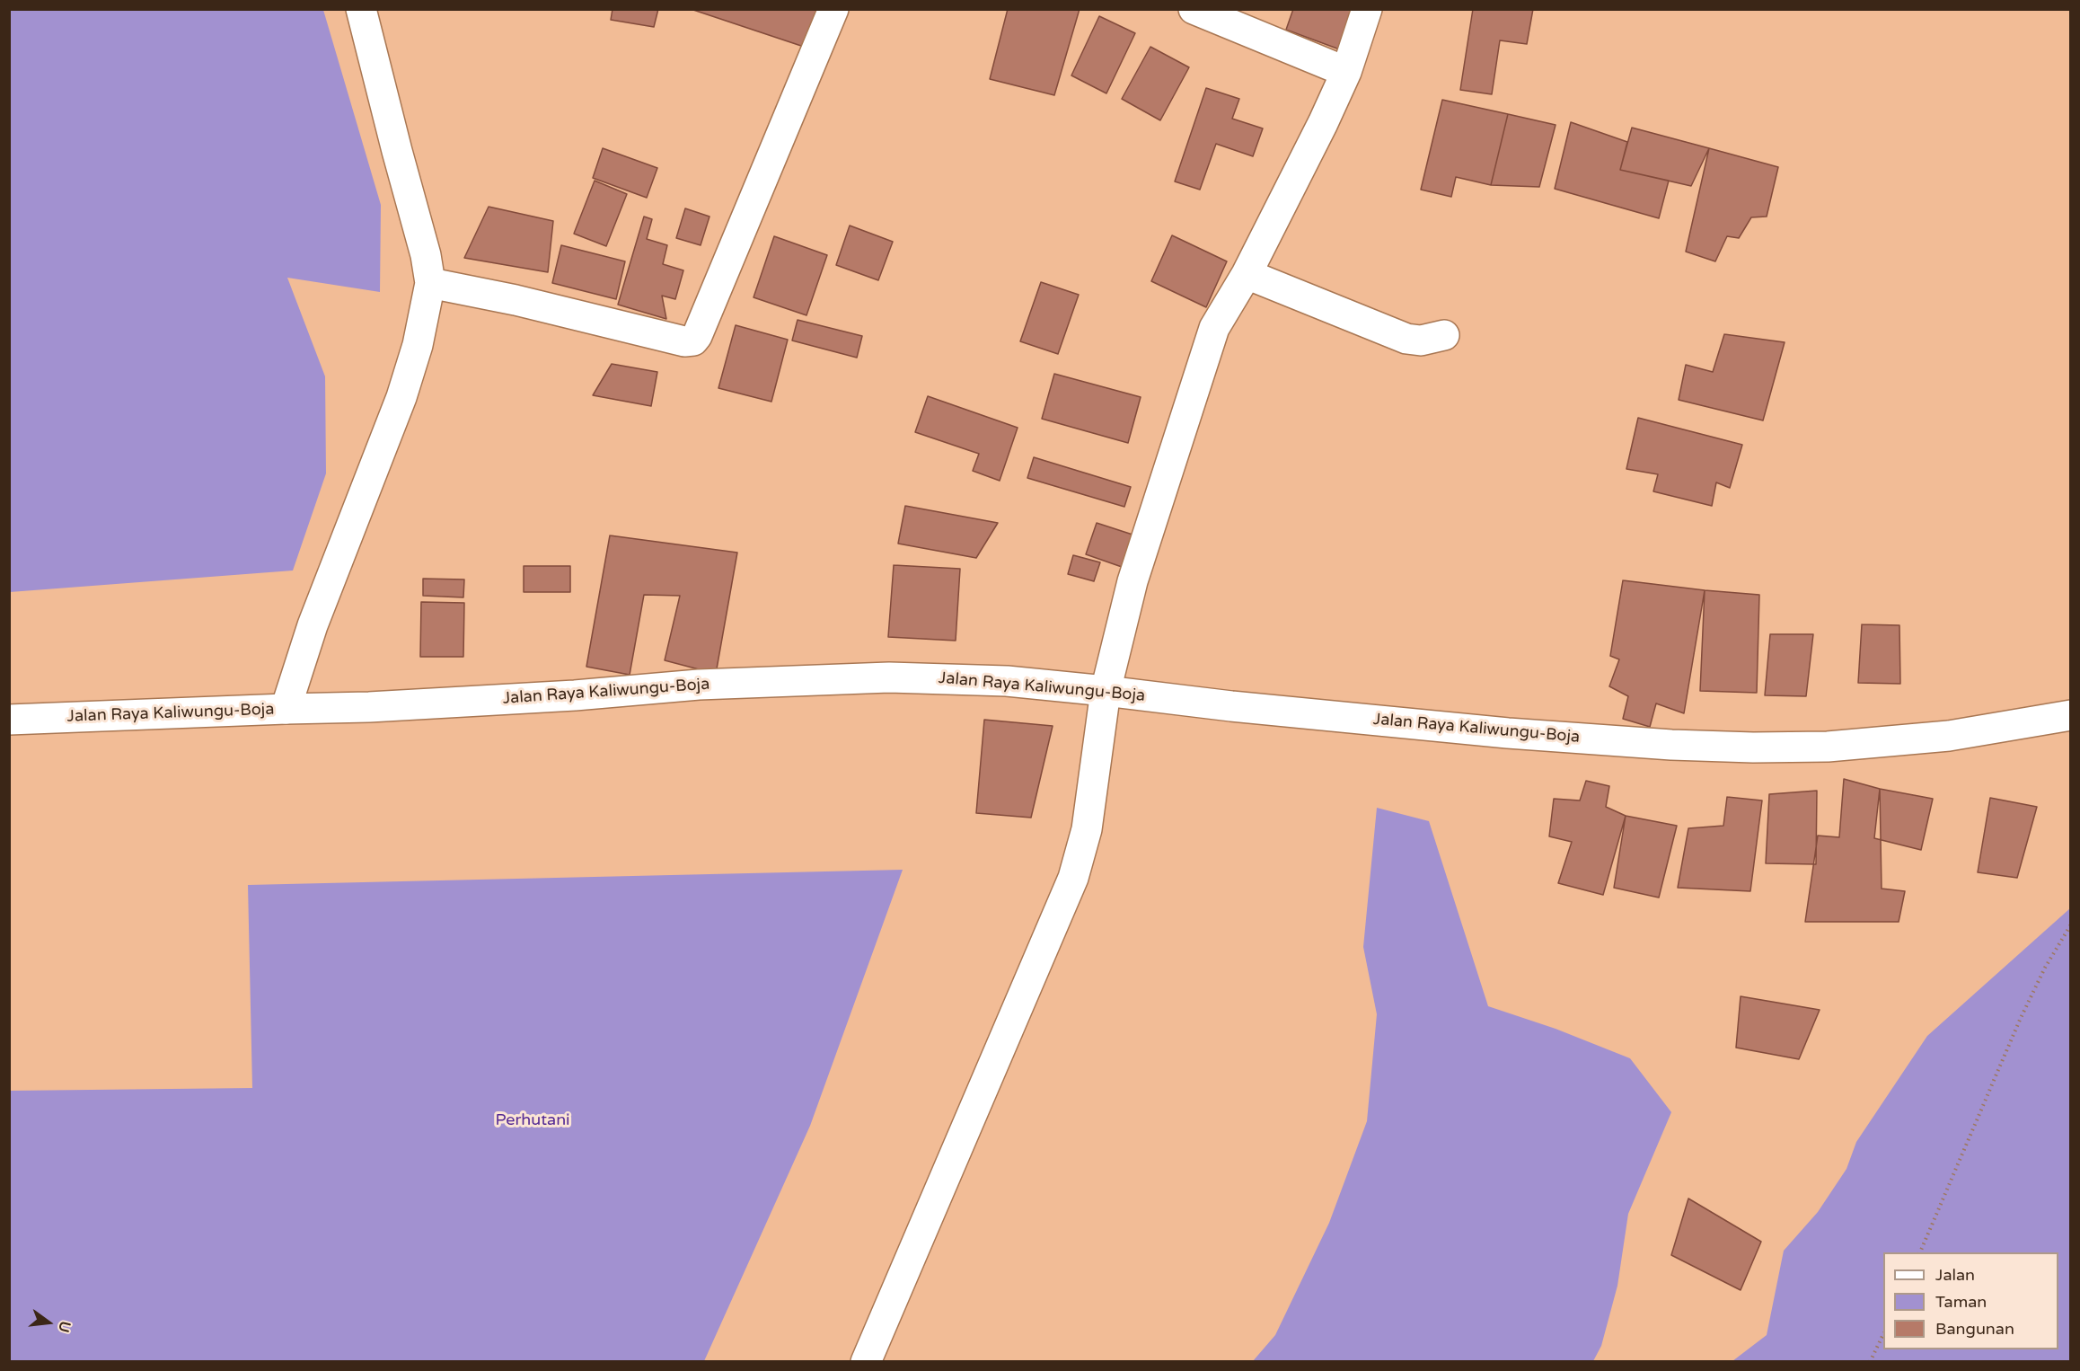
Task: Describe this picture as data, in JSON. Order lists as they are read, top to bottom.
{
  "streets": {
    "street": ["Jalan Raya Kaliwungu-Boja"]
  },
  "parks": ["Perhutani"],
  "legend": ["Jalan", "Taman", "Bangunan"],
  "north": "right"
}
